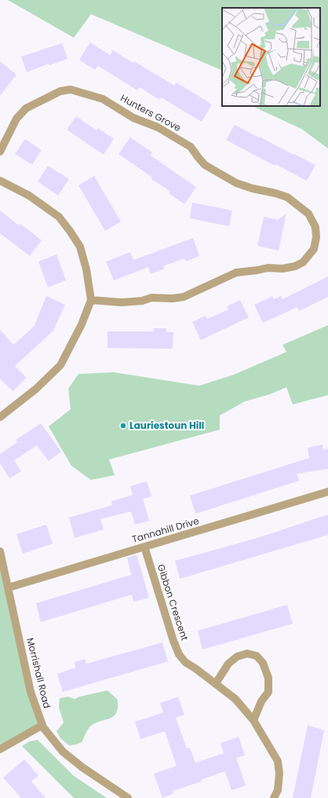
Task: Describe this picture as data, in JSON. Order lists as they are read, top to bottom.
{
  "streets": {
    "street": [
      "Hunters Grove",
      "Tannahill Drive",
      "Gibbon Crescent",
      "Morrishall Road"
    ]
  },
  "crossings": [
    ["Tannahill Drive", "Gibbon Crescent"],
    ["Tannahill Drive", "Morrishall Road"]
  ],
  "places": ["Lauriestoun Hill"]
}
